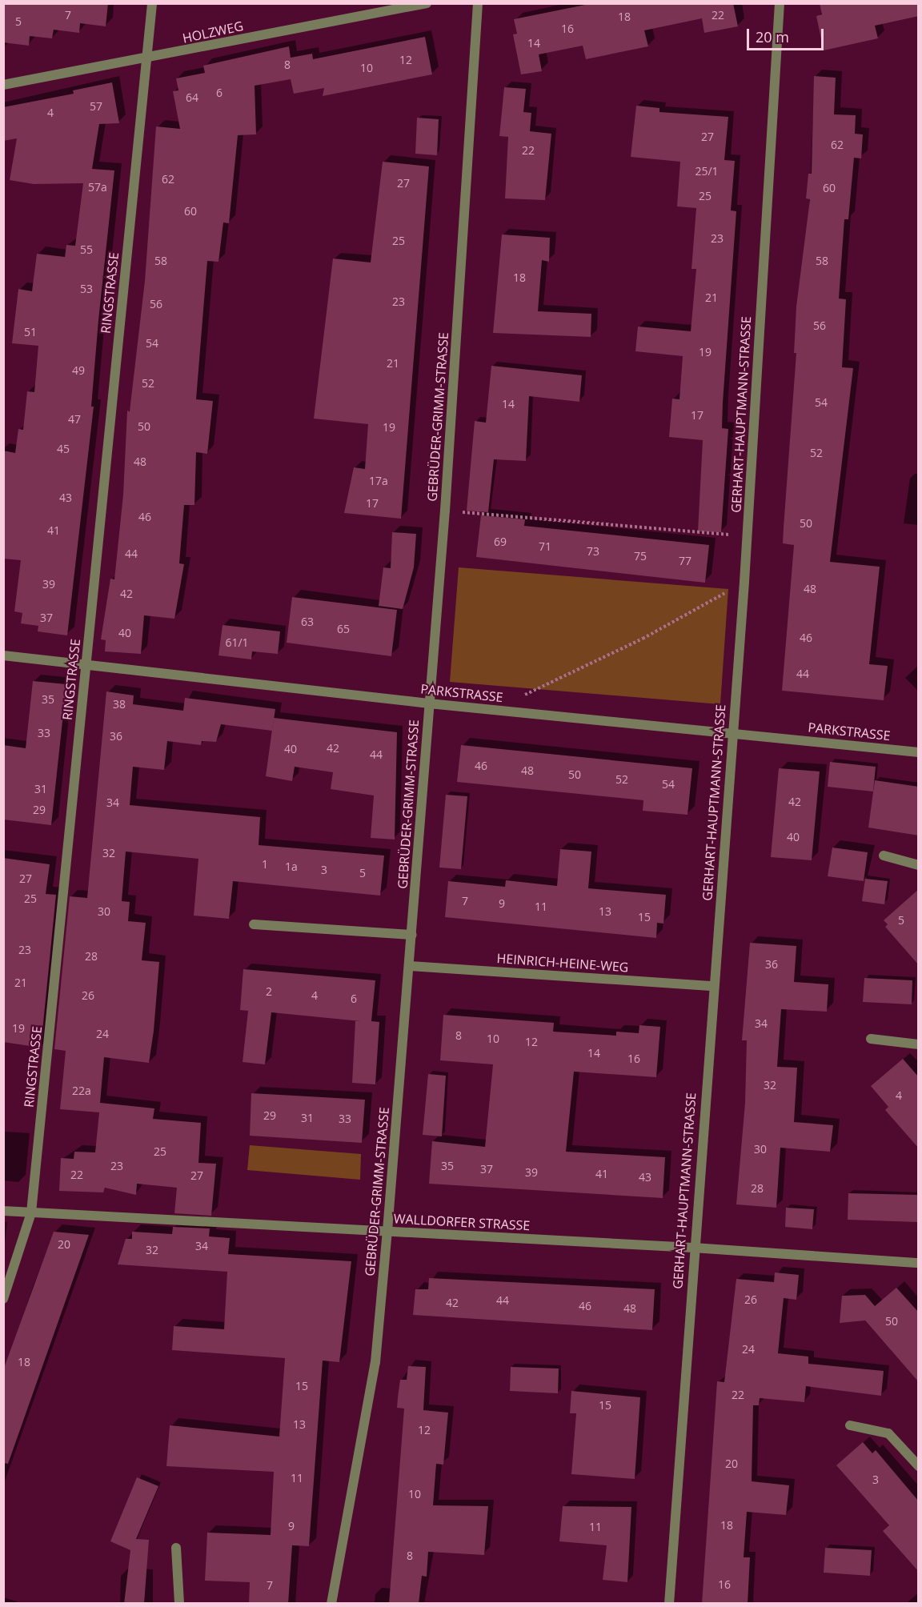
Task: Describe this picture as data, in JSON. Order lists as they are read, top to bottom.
{
  "streets": {
    "street": [
      "HOLZWEG",
      "RINGSTRASSE",
      "GERHART-HAUPTMANN-STRASSE",
      "GEBRÜDER-GRIMM-STRASSE",
      "PARKSTRASSE",
      "HEINRICH-HEINE-WEG",
      "WALLDORFER STRASSE"
    ]
  },
  "crossings": [
    ["HOLZWEG", "RINGSTRASSE"],
    ["RINGSTRASSE", "PARKSTRASSE"],
    ["RINGSTRASSE", "WALLDORFER STRASSE"],
    ["GERHART-HAUPTMANN-STRASSE", "PARKSTRASSE"],
    ["GERHART-HAUPTMANN-STRASSE", "HEINRICH-HEINE-WEG"],
    ["GERHART-HAUPTMANN-STRASSE", "WALLDORFER STRASSE"],
    ["GEBRÜDER-GRIMM-STRASSE", "PARKSTRASSE"],
    ["GEBRÜDER-GRIMM-STRASSE", "HEINRICH-HEINE-WEG"],
    ["GEBRÜDER-GRIMM-STRASSE", "WALLDORFER STRASSE"]
  ],
  "house_numbers": [
    "7",
    "22",
    "18",
    "5",
    "16",
    "14",
    "12",
    "8",
    "10",
    "6",
    "64",
    "57",
    "4",
    "27",
    "62",
    "22",
    "25/1",
    "62",
    "27",
    "57a",
    "60",
    "25",
    "60",
    "23",
    "25",
    "55",
    "58",
    "58",
    "18",
    "53",
    "21",
    "23",
    "56",
    "56",
    "51",
    "54",
    "19",
    "21",
    "49",
    "52",
    "54",
    "14",
    "17",
    "47",
    "50",
    "19",
    "45",
    "52",
    "48",
    "17a",
    "43",
    "17",
    "46",
    "50",
    "41",
    "69",
    "71",
    "73",
    "44",
    "75",
    "77",
    "39",
    "48",
    "42",
    "37",
    "63",
    "65",
    "40",
    "46",
    "61/1",
    "44",
    "35",
    "38",
    "33",
    "36",
    "42",
    "40",
    "44",
    "46",
    "48",
    "50",
    "52",
    "54",
    "31",
    "42",
    "34",
    "29",
    "40",
    "32",
    "1",
    "1a",
    "3",
    "5",
    "27",
    "25",
    "7",
    "9",
    "11",
    "30",
    "13",
    "15",
    "5",
    "23",
    "28",
    "36",
    "21",
    "2",
    "26",
    "4",
    "6",
    "34",
    "19",
    "24",
    "8",
    "10",
    "12",
    "14",
    "16",
    "32",
    "22a",
    "4",
    "29",
    "31",
    "33",
    "30",
    "25",
    "23",
    "35",
    "37",
    "39",
    "41",
    "22",
    "27",
    "43",
    "28",
    "20",
    "34",
    "32",
    "26",
    "44",
    "42",
    "46",
    "48",
    "50",
    "24",
    "18",
    "15",
    "22",
    "15",
    "13",
    "12",
    "20",
    "11",
    "3",
    "10",
    "18",
    "9",
    "11",
    "8",
    "16",
    "7"
  ],
  "scale_bar": "20 m"
}
